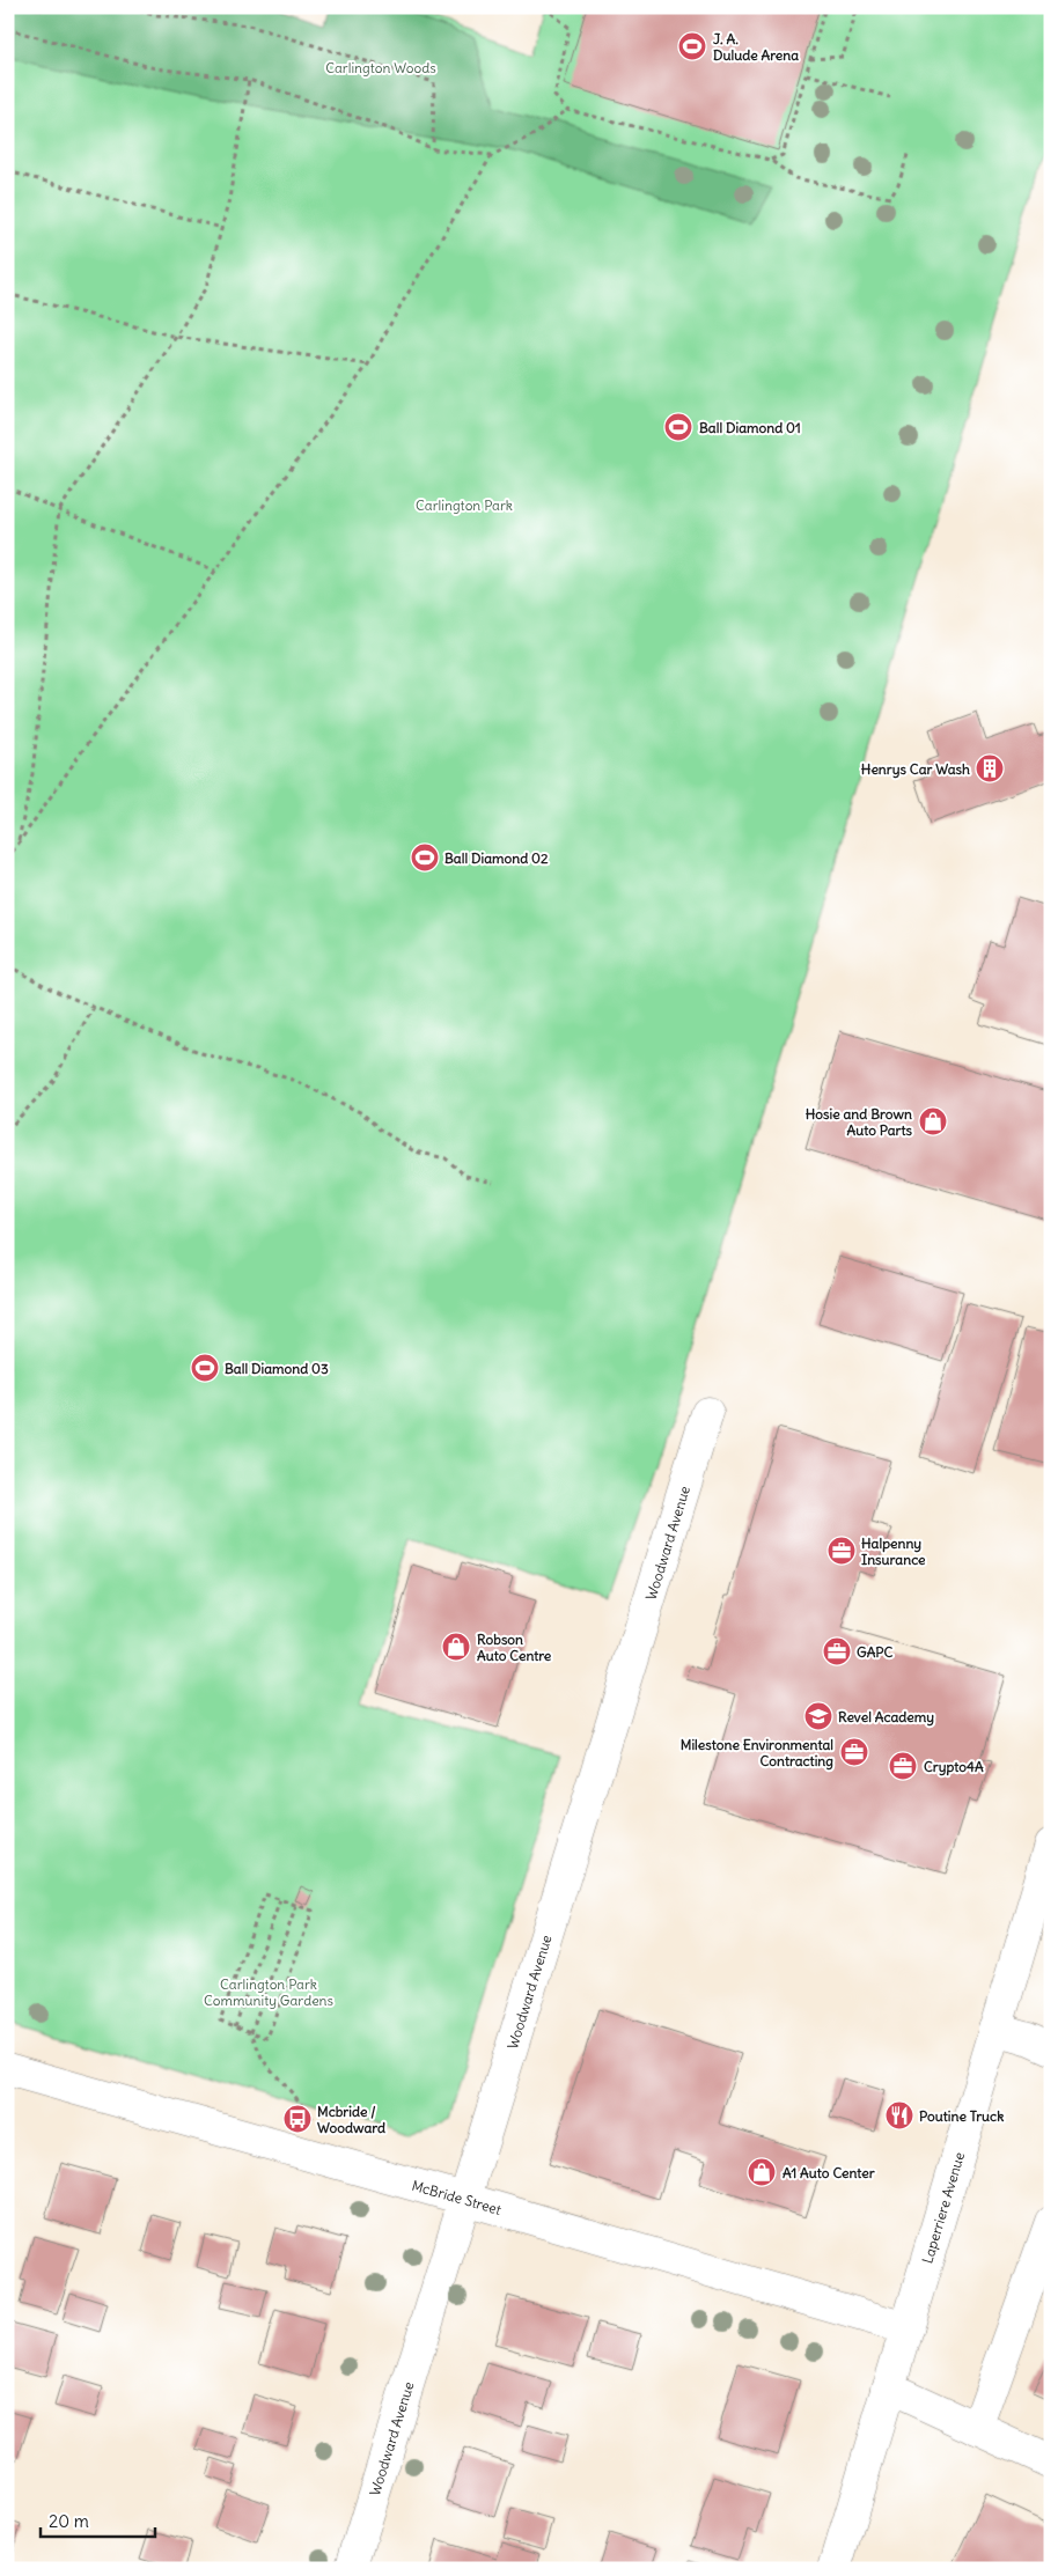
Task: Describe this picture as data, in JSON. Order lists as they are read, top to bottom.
{
  "streets": {
    "street": ["Woodward Avenue", "McBride Street", "Laperriere Avenue"]
  },
  "crossings": [
    ["Woodward Avenue", "McBride Street"],
    ["McBride Street", "Laperriere Avenue"]
  ],
  "parks": ["Carlington Woods", "Carlington Park", "Carlington Park Community Gardens"],
  "places": {
    "sports": [
      "J. A. Dulude Arena",
      "Ball Diamond 01",
      "Ball Diamond 02",
      "Ball Diamond 03"
    ],
    "building": ["Henrys Car Wash"],
    "shop": ["Hosie and Brown Auto Parts", "Robson Auto Centre", "A1 Auto Center"],
    "office": [
      "Halpenny Insurance",
      "GAPC",
      "Milestone Environmental Contracting",
      "Crypto4A"
    ],
    "school or university": ["Revel Academy"],
    "restaurant": ["Poutine Truck"],
    "bus stop": ["Mcbride / Woodward"]
  },
  "scale_bar": "20 m"
}
